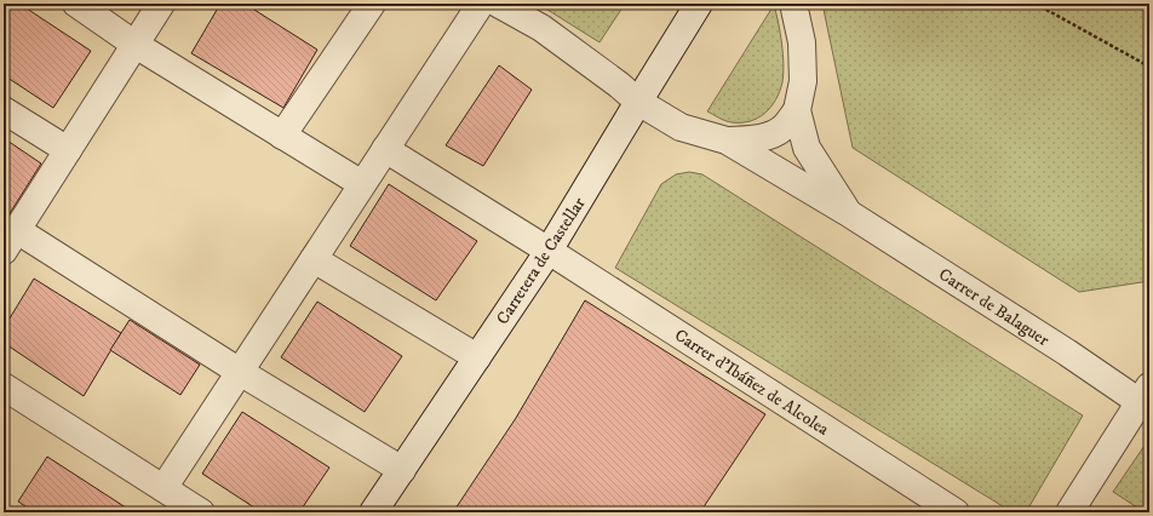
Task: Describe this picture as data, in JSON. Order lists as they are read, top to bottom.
{
  "streets": {
    "street": ["Carretera de Castellar", "Carrer de Balaguer", "Carrer d'Ibáñez de Alcolea"]
  },
  "crossings": [
    ["Carretera de Castellar", "Carrer de Balaguer"],
    ["Carretera de Castellar", "Carrer d'Ibáñez de Alcolea"]
  ]
}
